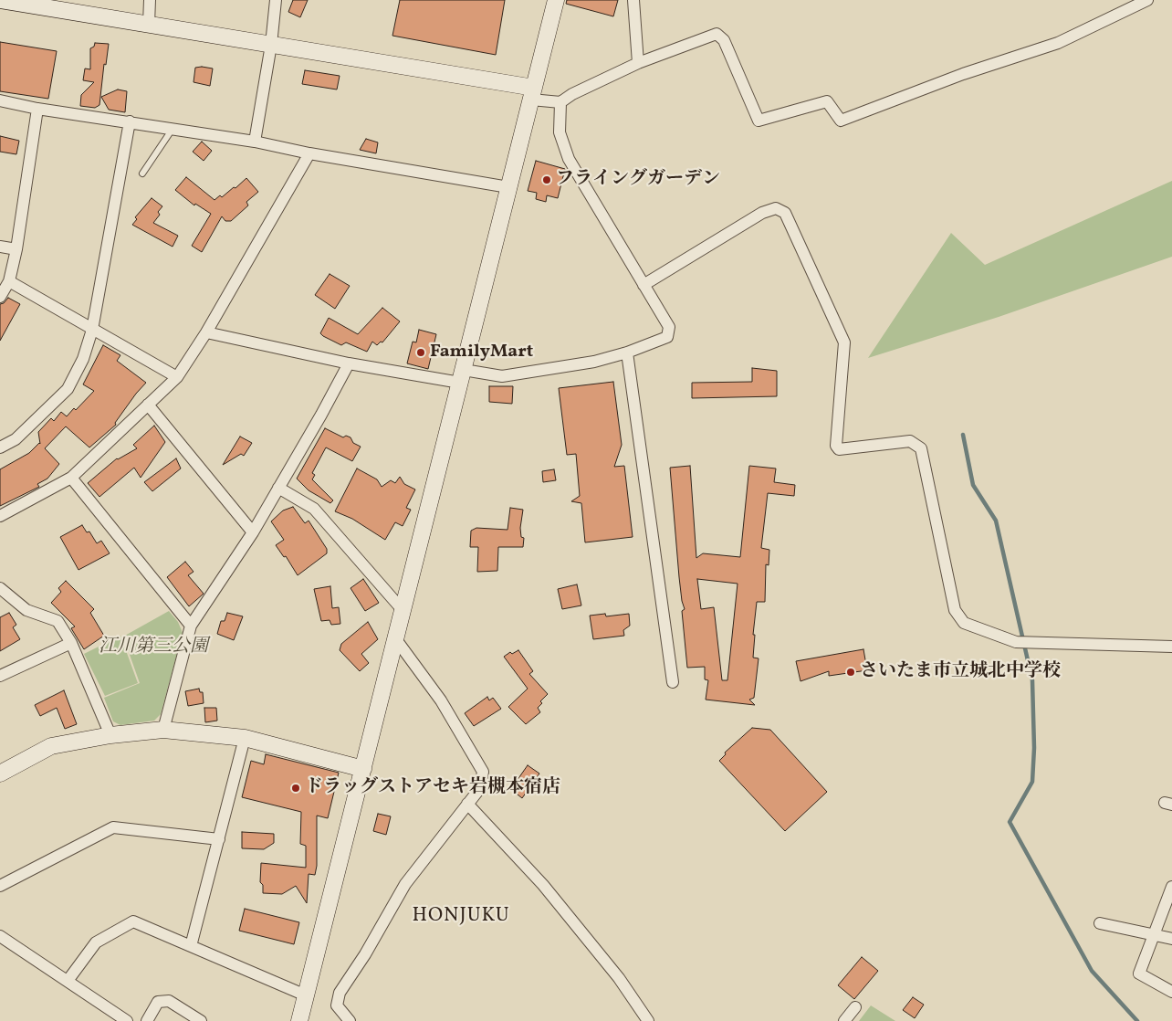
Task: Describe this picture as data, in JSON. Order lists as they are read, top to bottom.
{
  "districts": ["HONJUKU"],
  "parks": ["江川第三公園"],
  "places": [
    "フライングガーデン",
    "FamilyMart",
    "さいたま市立城北中学校",
    "ドラッグストアセキ岩槻本宿店"
  ]
}
